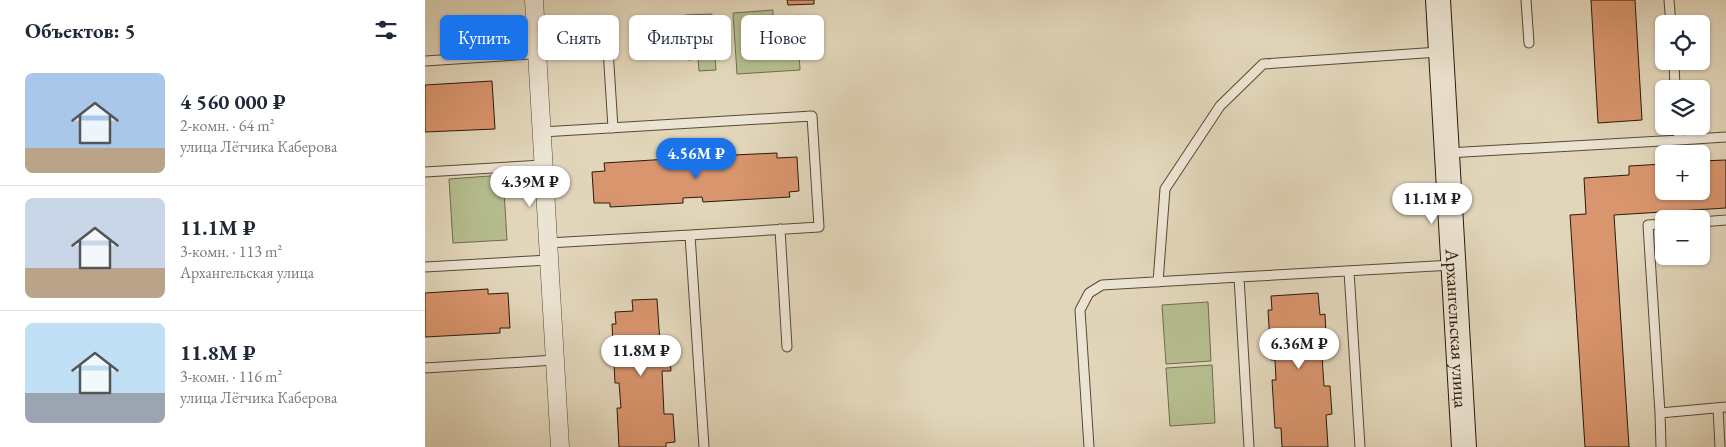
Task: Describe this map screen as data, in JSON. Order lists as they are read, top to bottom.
{
  "streets": {
    "street": ["Архангельская улица"]
  },
  "page": {
    "heading": "Объектов: 5",
    "map_buttons": ["+", "−"],
    "chip": [
      "Купить",
      "Снять",
      "Фильтры",
      "Новое"
    ],
    "list": [
      {
        "name": "4 560 000 ₽",
        "note": "2-комн. · 64 m² · улица Лётчика Каберова"
      },
      {
        "name": "11.1M ₽",
        "note": "3-комн. · 113 m² · Архангельская улица"
      },
      {
        "name": "11.8M ₽",
        "note": "3-комн. · 116 m² · улица Лётчика Каберова"
      }
    ],
    "price": [
      "4.56M ₽",
      "4.39M ₽",
      "11.1M ₽",
      "6.36M ₽",
      "11.8M ₽"
    ]
  }
}
